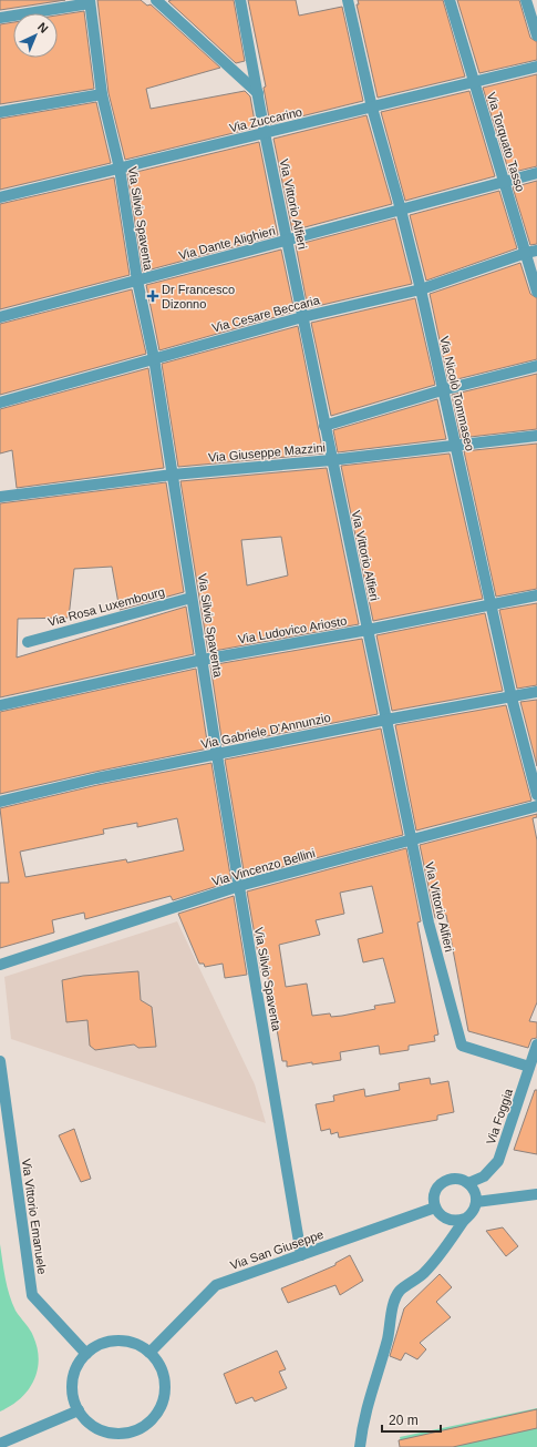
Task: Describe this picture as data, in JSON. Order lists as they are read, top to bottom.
{
  "streets": {
    "street": [
      "Via Zuccarino",
      "Via Torquato Tasso",
      "Via Vittorio Alfieri",
      "Via Silvio Spaventa",
      "Via Dante Alighieri",
      "Via Cesare Beccaria",
      "Via Nicolò Tommaseo",
      "Via Giuseppe Mazzini",
      "Via Rosa Luxembourg",
      "Via Ludovico Ariosto",
      "Via Gabriele D'Annunzio",
      "Via Vincenzo Bellini",
      "Via Foggia",
      "Via Vittorio Emanuele",
      "Via San Giuseppe"
    ]
  },
  "crossings": [
    ["Via Zuccarino", "Via Torquato Tasso"],
    ["Via Zuccarino", "Via Vittorio Alfieri"],
    ["Via Zuccarino", "Via Silvio Spaventa"],
    ["Via Zuccarino", "Via Nicolò Tommaseo"],
    ["Via Torquato Tasso", "Via Dante Alighieri"],
    ["Via Torquato Tasso", "Via Cesare Beccaria"],
    ["Via Vittorio Alfieri", "Via Dante Alighieri"],
    ["Via Vittorio Alfieri", "Via Cesare Beccaria"],
    ["Via Vittorio Alfieri", "Via Giuseppe Mazzini"],
    ["Via Vittorio Alfieri", "Via Ludovico Ariosto"],
    ["Via Vittorio Alfieri", "Via Gabriele D'Annunzio"],
    ["Via Vittorio Alfieri", "Via Vincenzo Bellini"],
    ["Via Vittorio Alfieri", "Via Foggia"],
    ["Via Silvio Spaventa", "Via Dante Alighieri"],
    ["Via Silvio Spaventa", "Via Cesare Beccaria"],
    ["Via Silvio Spaventa", "Via Giuseppe Mazzini"],
    ["Via Silvio Spaventa", "Via Rosa Luxembourg"],
    ["Via Silvio Spaventa", "Via Ludovico Ariosto"],
    ["Via Silvio Spaventa", "Via Gabriele D'Annunzio"],
    ["Via Silvio Spaventa", "Via Vincenzo Bellini"],
    ["Via Silvio Spaventa", "Via San Giuseppe"],
    ["Via Dante Alighieri", "Via Nicolò Tommaseo"],
    ["Via Cesare Beccaria", "Via Nicolò Tommaseo"],
    ["Via Nicolò Tommaseo", "Via Giuseppe Mazzini"],
    ["Via Nicolò Tommaseo", "Via Ludovico Ariosto"],
    ["Via Nicolò Tommaseo", "Via Gabriele D'Annunzio"],
    ["Via Foggia", "Via San Giuseppe"],
    ["Via Vittorio Emanuele", "Via San Giuseppe"]
  ],
  "places": {
    "health": ["Dr Francesco Dizonno"]
  },
  "scale_bar": "20 m",
  "north": "top right"
}
